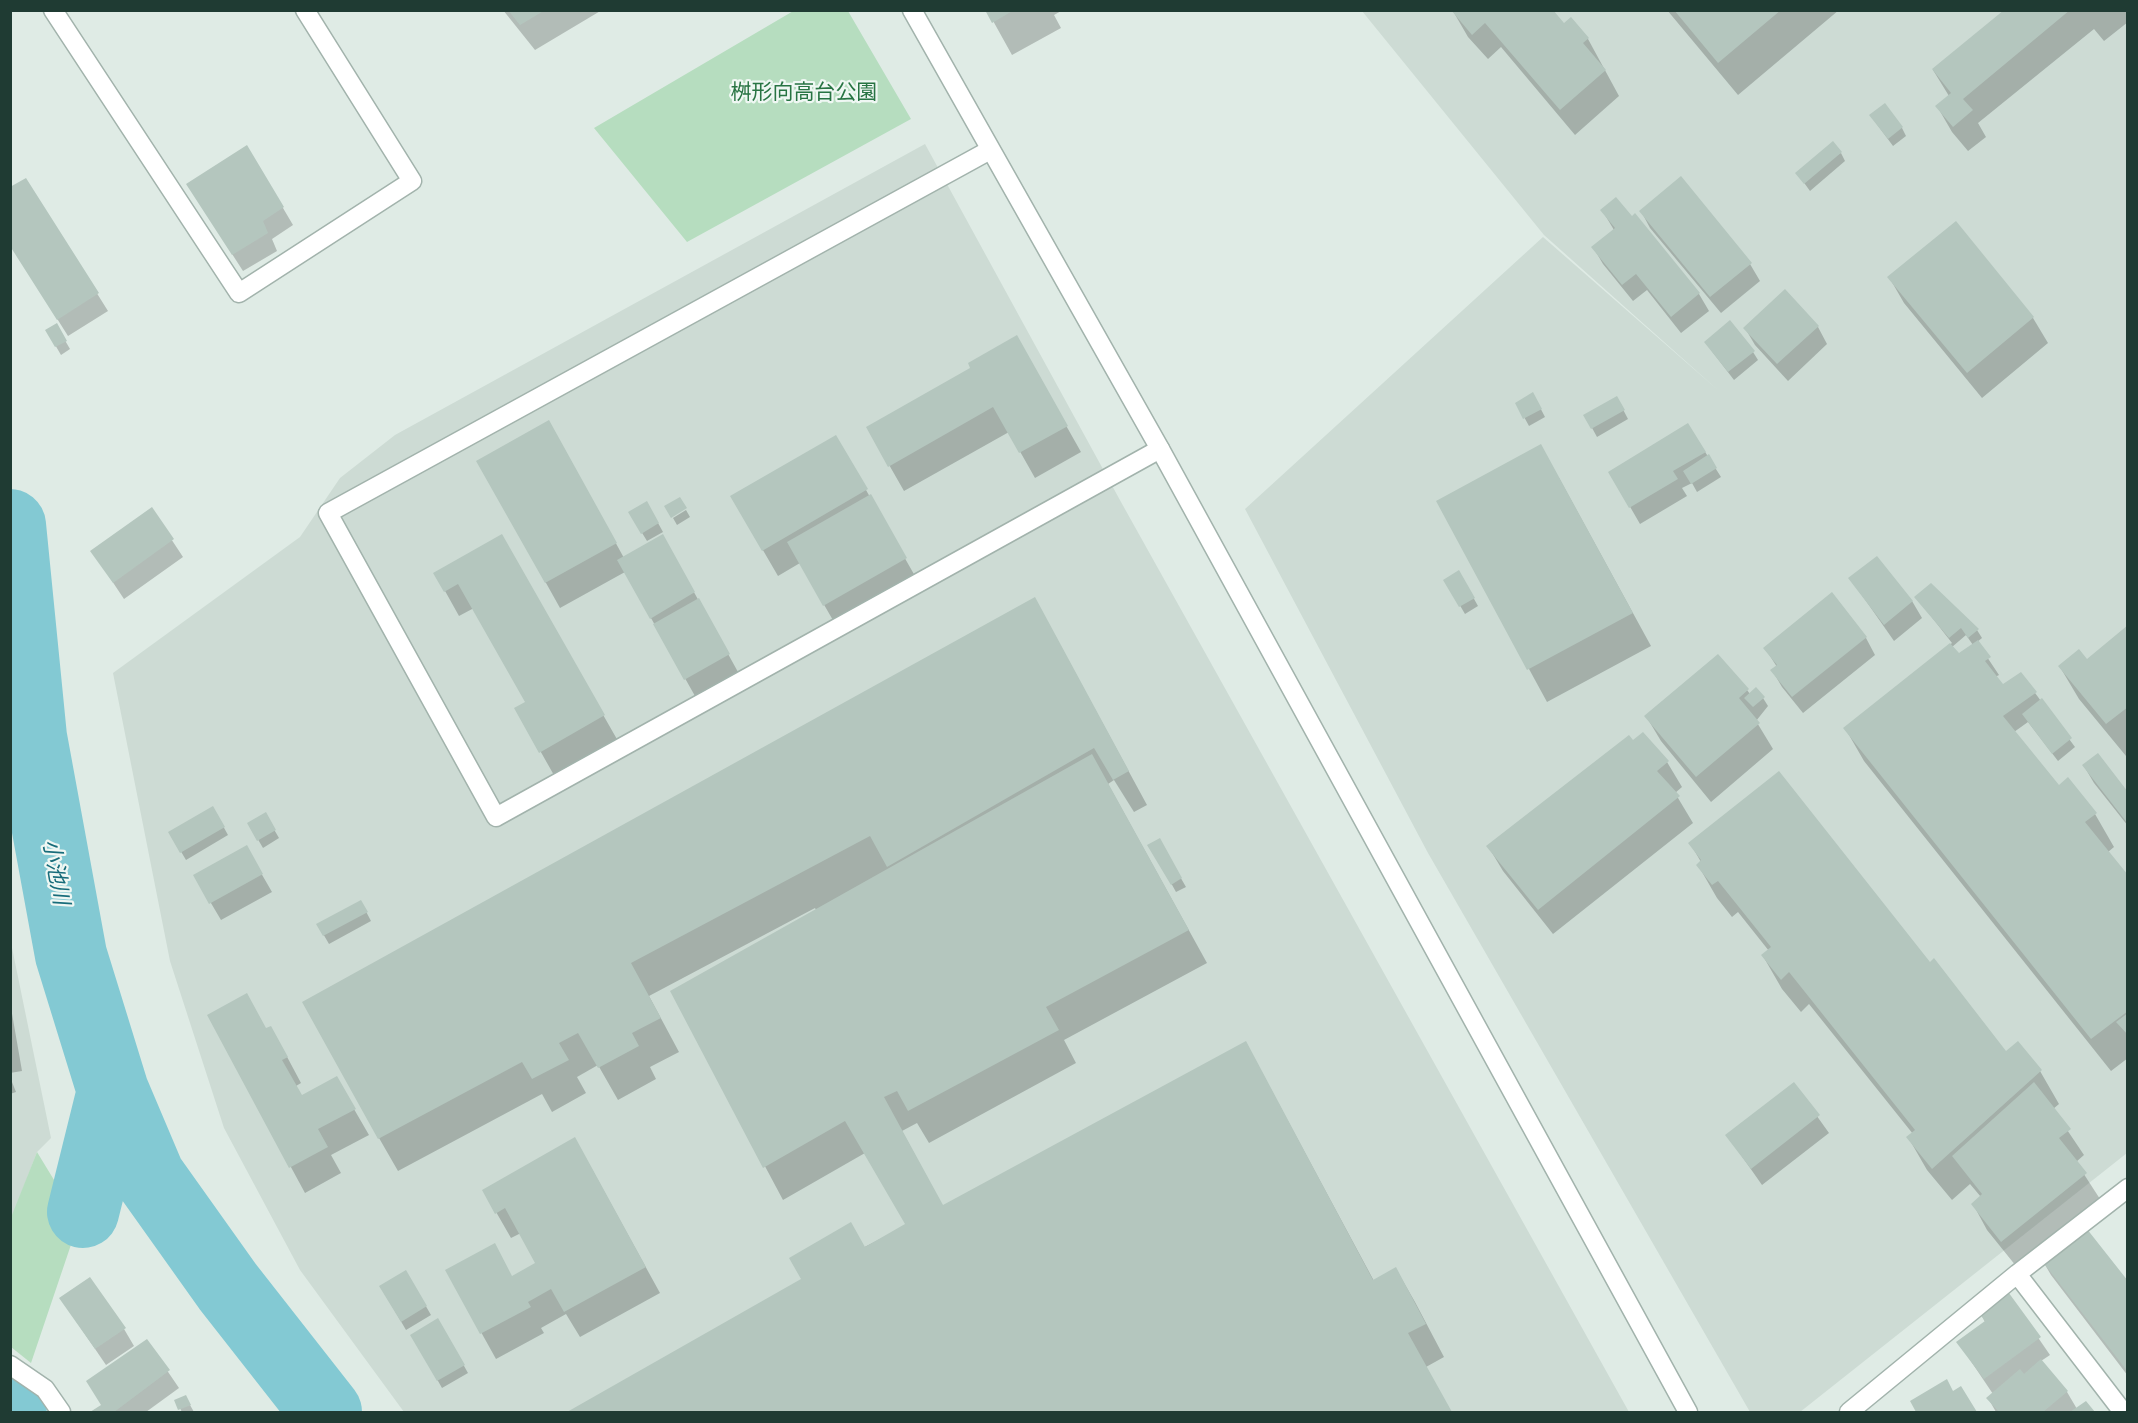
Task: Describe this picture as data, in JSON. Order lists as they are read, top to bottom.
{
  "water": ["小池川"],
  "parks": ["桝形向高台公園"]
}
